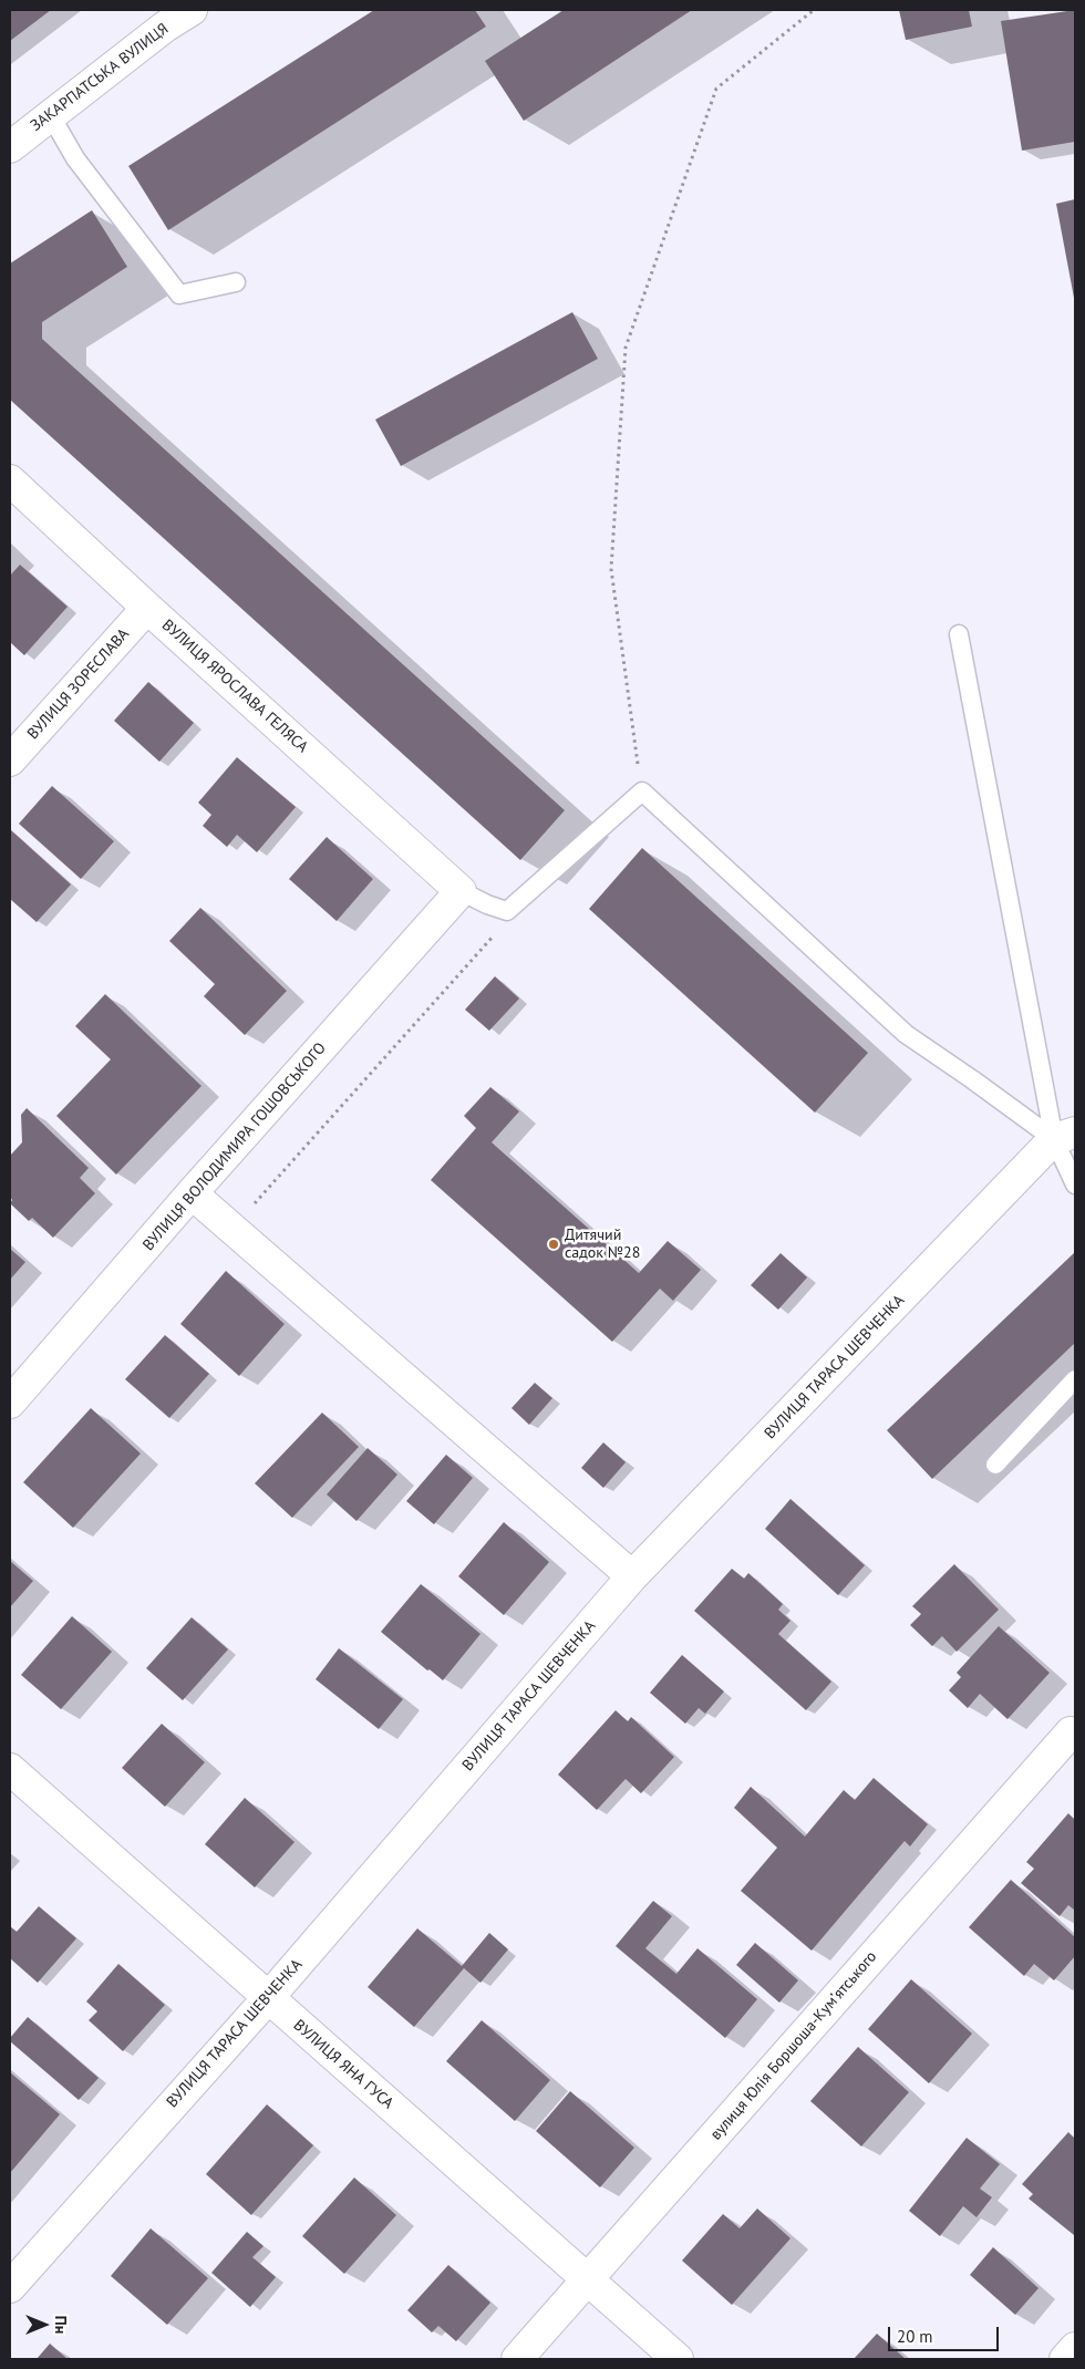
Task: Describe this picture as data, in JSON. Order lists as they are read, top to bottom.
{
  "streets": {
    "street": [
      "ЗАКАРПАТСЬКА ВУЛИЦЯ",
      "ВУЛИЦЯ ЗОРЕСЛАВА",
      "ВУЛИЦЯ ЯРОСЛАВА ГЕЛЯСА",
      "ВУЛИЦЯ ВОЛОДИМИРА ГОШОВСЬКОГО",
      "ВУЛИЦЯ ТАРАСА ШЕВЧЕНКА",
      "вулиця Юлія Боршоша-Кумʼятського",
      "ВУЛИЦЯ ЯНА ГУСА"
    ]
  },
  "crossings": [
    ["ВУЛИЦЯ ЗОРЕСЛАВА", "ВУЛИЦЯ ЯРОСЛАВА ГЕЛЯСА"],
    ["ВУЛИЦЯ ЯРОСЛАВА ГЕЛЯСА", "ВУЛИЦЯ ВОЛОДИМИРА ГОШОВСЬКОГО"],
    ["ВУЛИЦЯ ТАРАСА ШЕВЧЕНКА", "ВУЛИЦЯ ЯНА ГУСА"],
    ["вулиця Юлія Боршоша-Кумʼятського", "ВУЛИЦЯ ЯНА ГУСА"]
  ],
  "places": ["Дитячий садок №28"],
  "scale_bar": "20 m",
  "north": "right"
}
